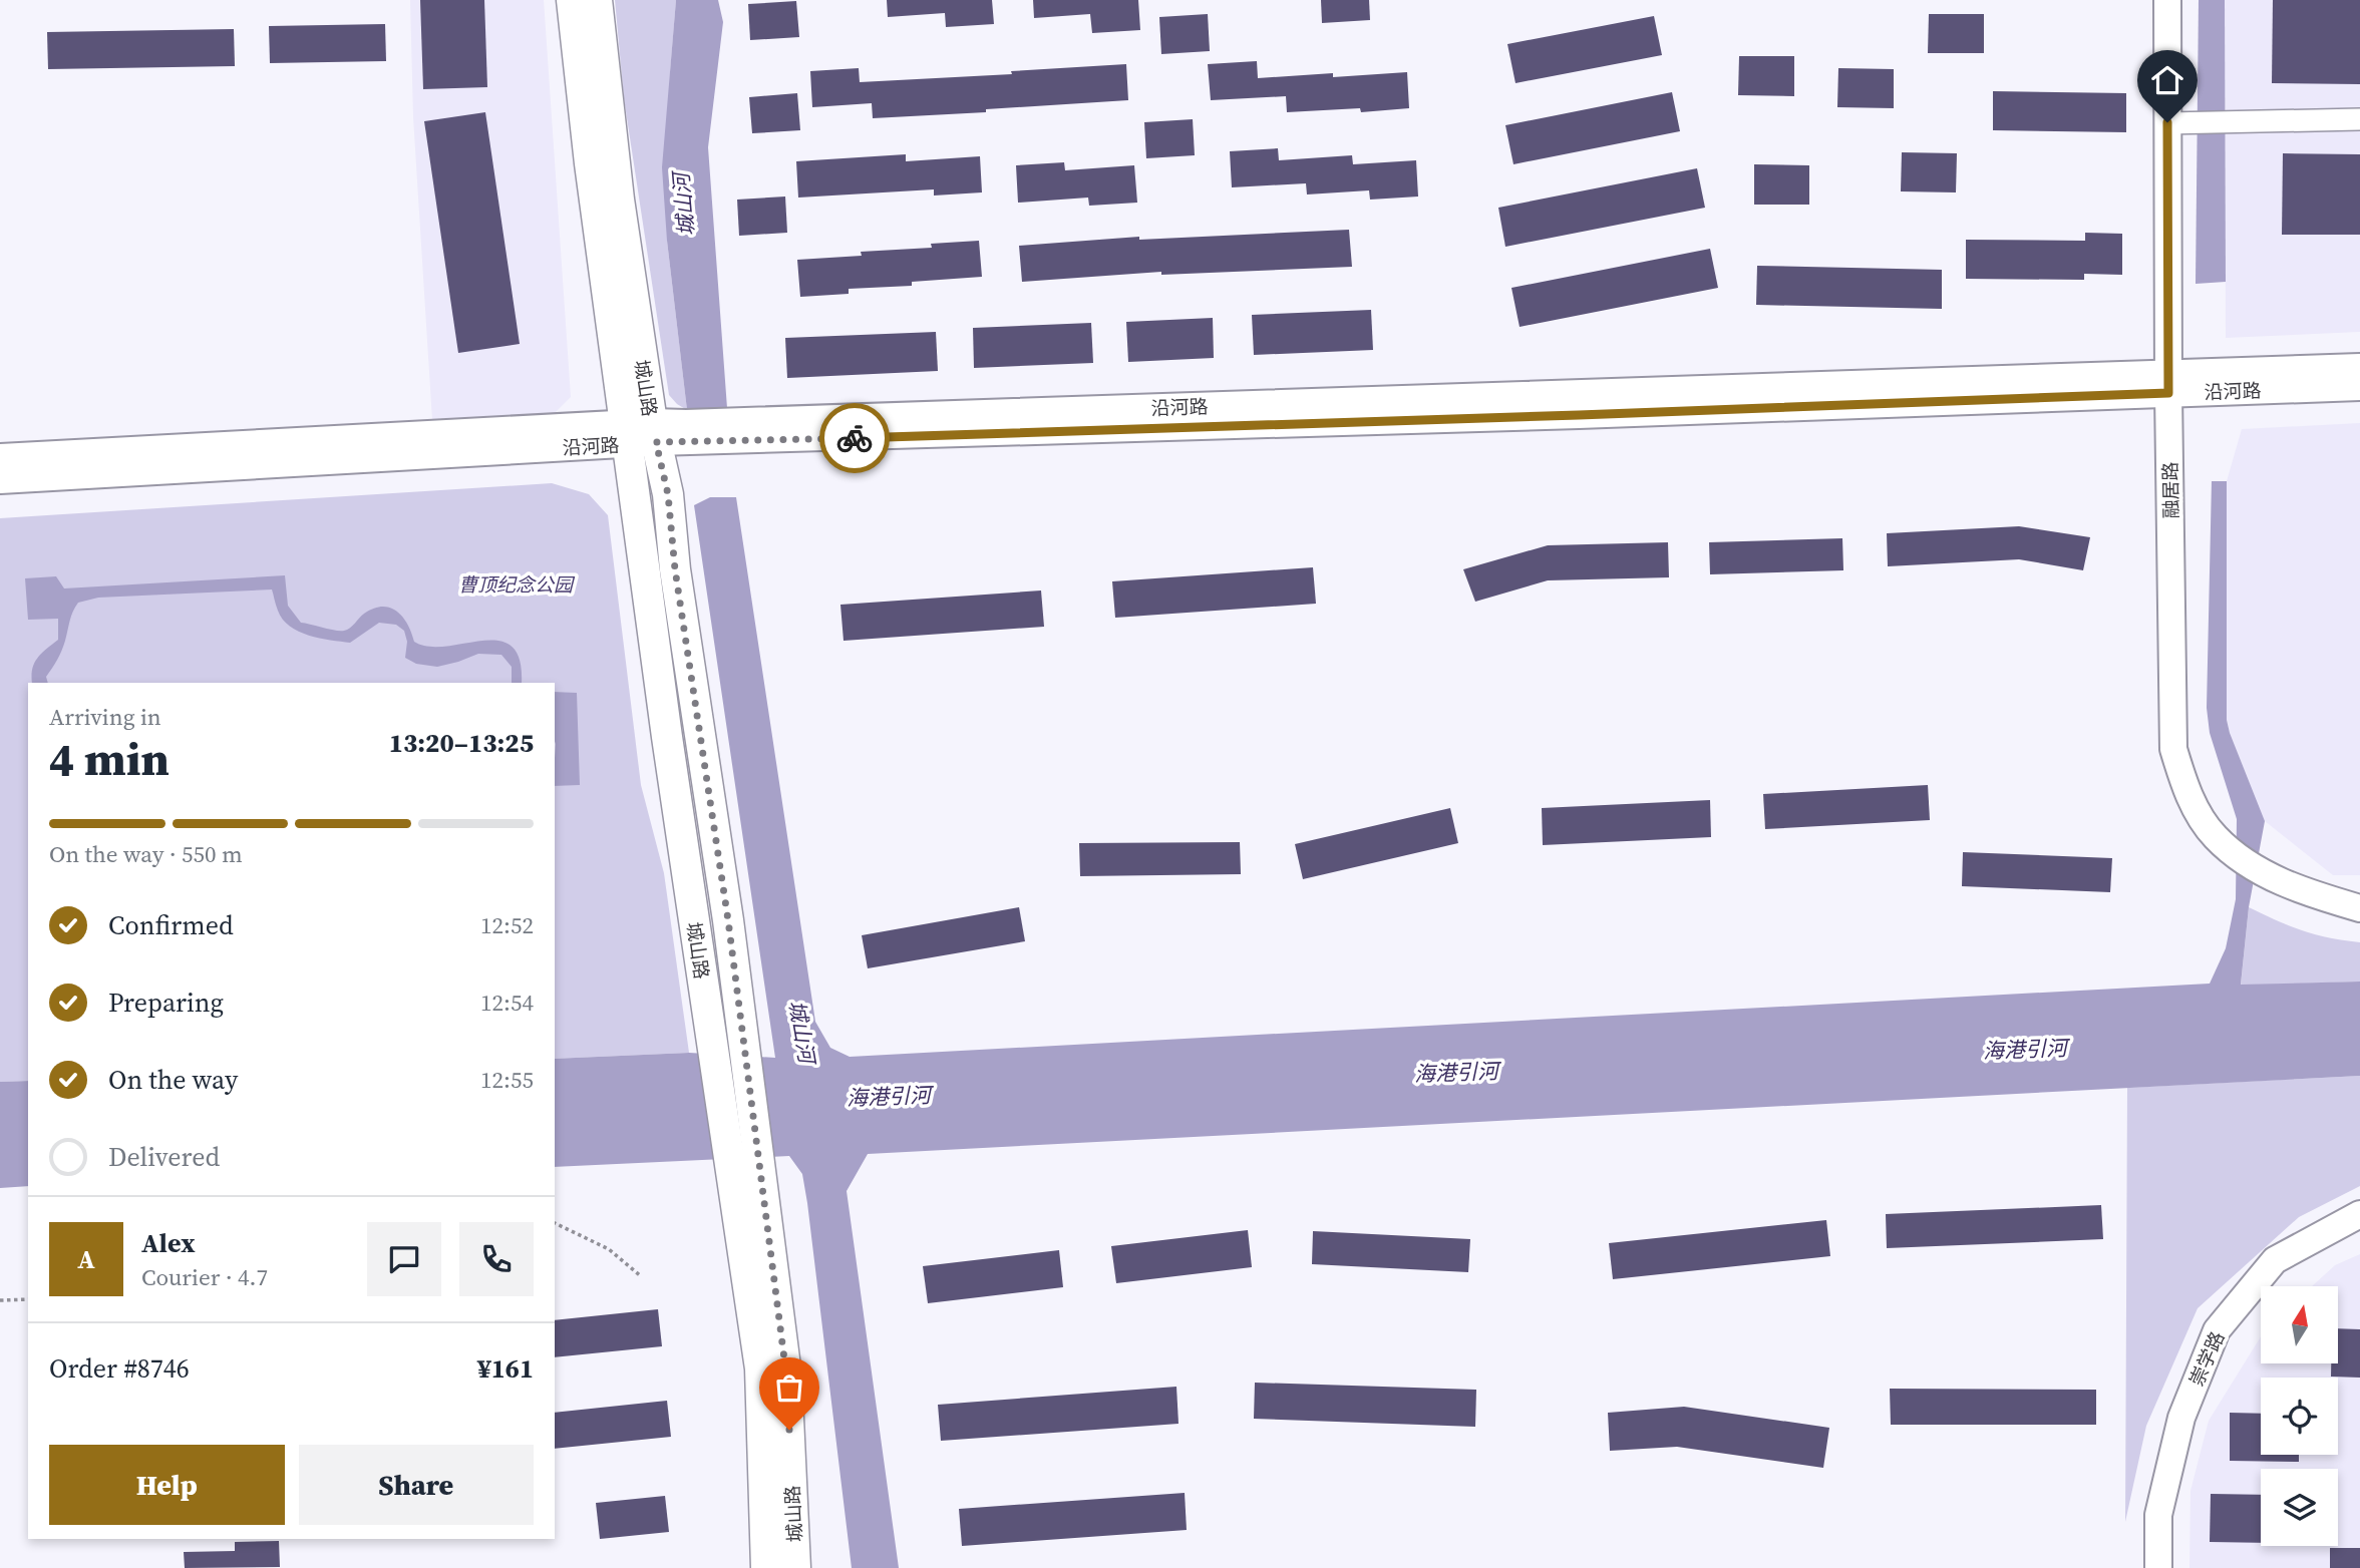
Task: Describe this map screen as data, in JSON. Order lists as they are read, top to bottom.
{
  "streets": {
    "main road": ["城山路"],
    "street": ["沿河路", "融居路", "崇学路"]
  },
  "crossings": [
    ["城山路", "沿河路"],
    ["沿河路", "融居路"]
  ],
  "water": ["城山河", "海港引河"],
  "parks": ["曹顶纪念公园"],
  "north": "top",
  "page": {
    "heading": ["4 min", "Arriving in", "13:20–13:25"],
    "panel": [
      "Alex",
      "Courier · 4.7",
      "Order #8746",
      "¥161"
    ],
    "bar": "On the way · 550 m",
    "list": [
      ["Confirmed", "12:52"],
      ["Preparing", "12:54"],
      ["On the way", "12:55"],
      "Delivered"
    ],
    "round": "A",
    "buttons": ["Help", "Share"]
  }
}
